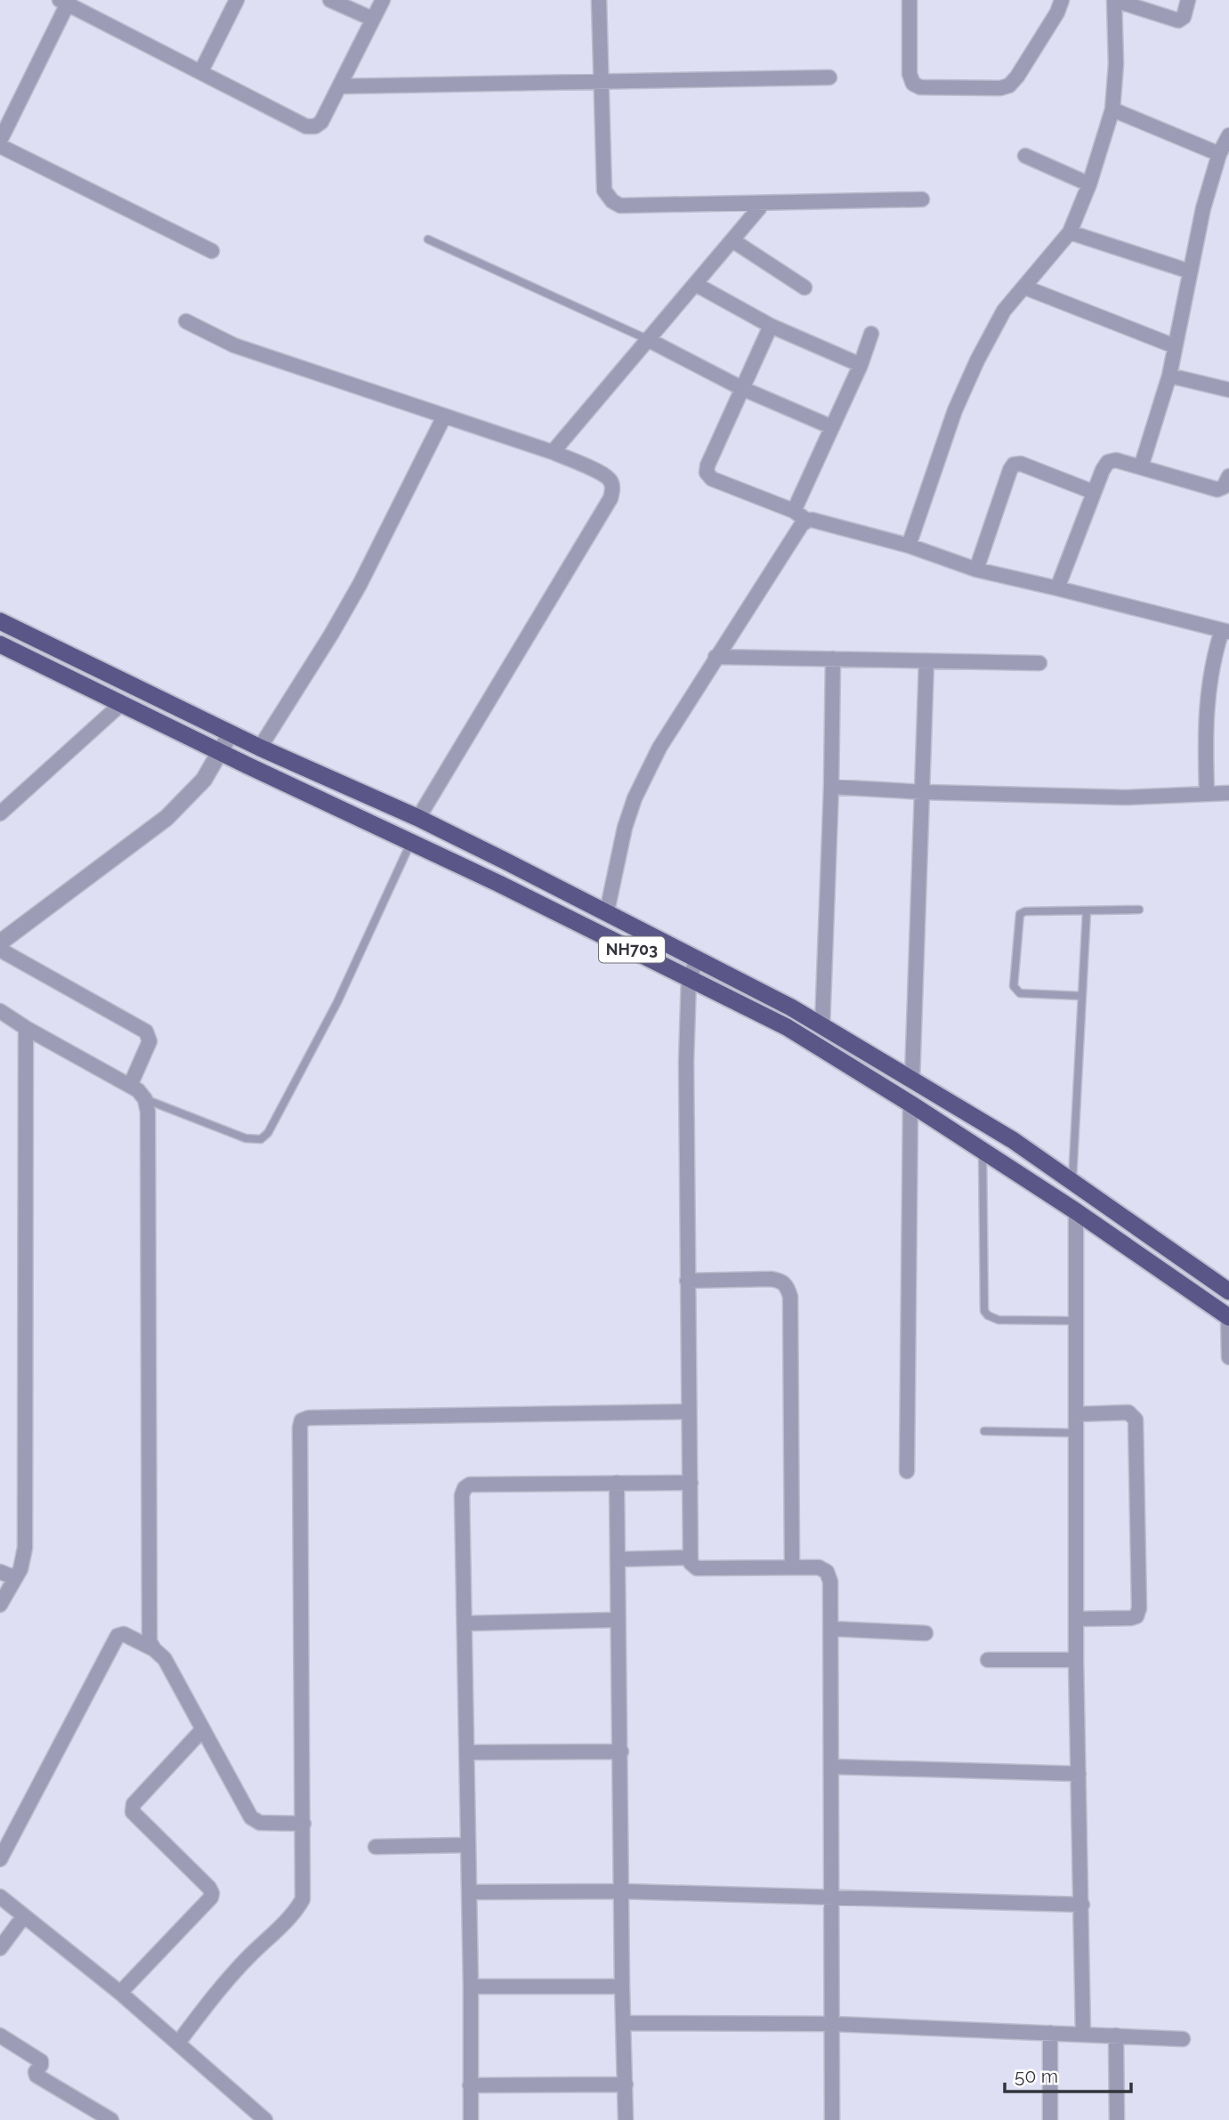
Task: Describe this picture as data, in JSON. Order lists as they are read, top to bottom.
{
  "streets": {
    "highway": ["NH703"]
  },
  "scale_bar": "50 m"
}
